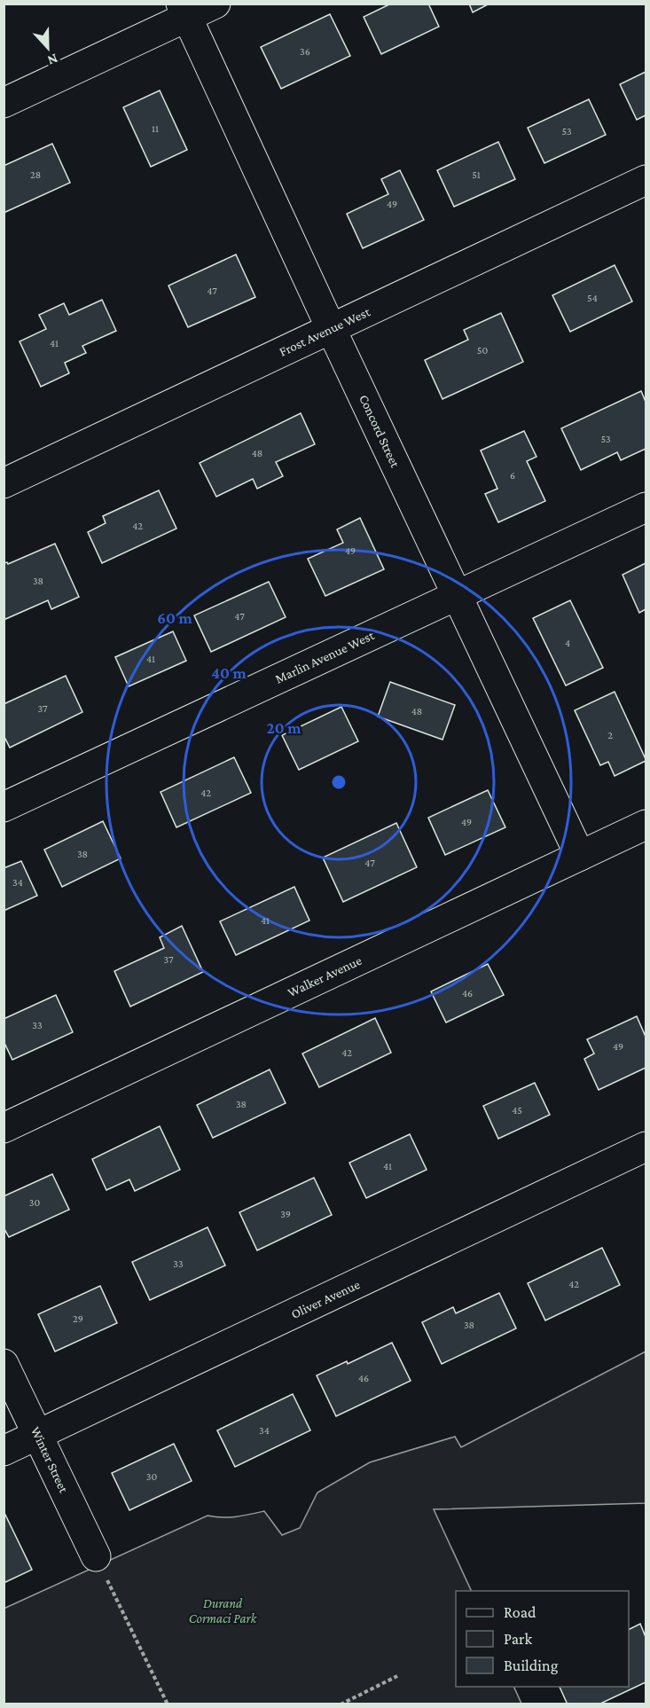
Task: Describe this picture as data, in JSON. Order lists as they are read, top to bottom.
{
  "streets": {
    "street": [
      "Frost Avenue West",
      "Concord Street",
      "Marlin Avenue West",
      "Walker Avenue",
      "Oliver Avenue",
      "Winter Street"
    ]
  },
  "crossings": [
    ["Frost Avenue West", "Concord Street"],
    ["Concord Street", "Marlin Avenue West"],
    ["Concord Street", "Walker Avenue"],
    ["Oliver Avenue", "Winter Street"]
  ],
  "parks": ["Durand Cormaci Park"],
  "house_numbers": [
    "36",
    "11",
    "53",
    "28",
    "51",
    "49",
    "47",
    "54",
    "41",
    "50",
    "53",
    "48",
    "6",
    "42",
    "49",
    "38",
    "47",
    "4",
    "41",
    "37",
    "48",
    "2",
    "42",
    "49",
    "38",
    "47",
    "34",
    "41",
    "37",
    "46",
    "33",
    "49",
    "42",
    "38",
    "45",
    "41",
    "30",
    "39",
    "33",
    "42",
    "29",
    "38",
    "46",
    "34",
    "30"
  ],
  "legend": ["Road", "Park", "Building"],
  "north": "bottom",
  "rings": ["60 m", "40 m", "20 m"]
}
